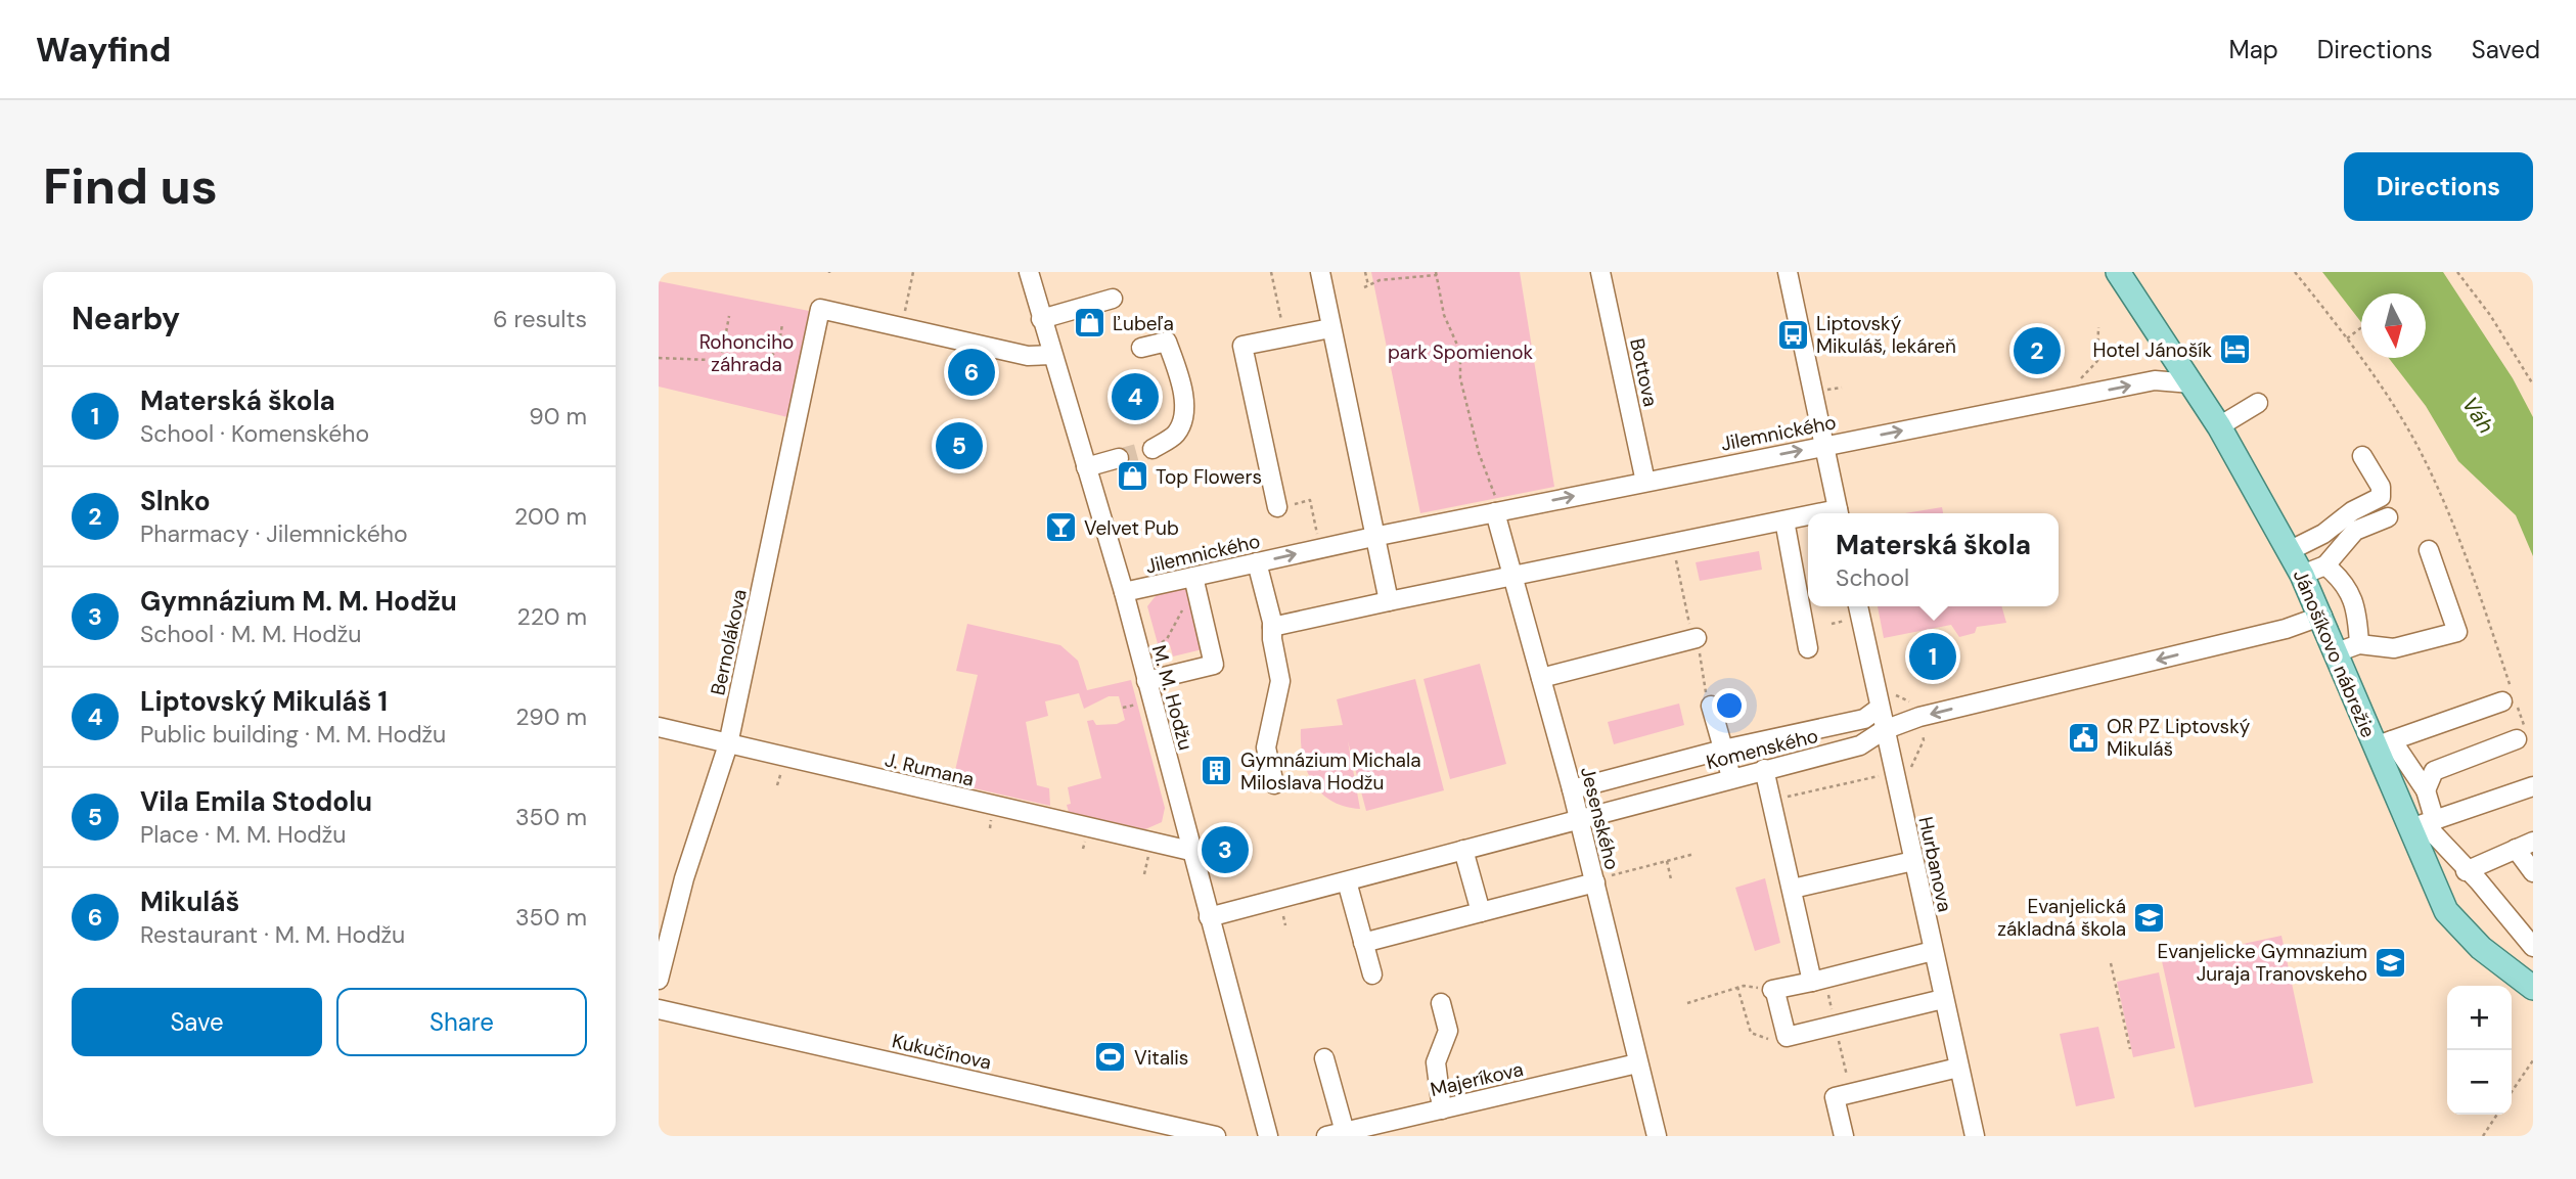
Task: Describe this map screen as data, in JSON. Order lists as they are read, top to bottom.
{
  "streets": {
    "main road": ["Jánošíkovo nábrežie"],
    "street": [
      "Bottova",
      "Jilemnického",
      "Bernolákova",
      "M. M. Hodžu",
      "Komenského",
      "J. Rumana",
      "Jesenského",
      "Hurbanova",
      "Kukučínova",
      "Majeríkova"
    ]
  },
  "crossings": [
    ["Bottova", "Jilemnického"],
    ["Jilemnického", "Jánošíkovo nábrežie"],
    ["Jilemnického", "M. M. Hodžu"],
    ["Jilemnického", "Jesenského"],
    ["Bernolákova", "J. Rumana"],
    ["Jánošíkovo nábrežie", "Komenského"],
    ["M. M. Hodžu", "Komenského"],
    ["M. M. Hodžu", "J. Rumana"],
    ["Komenského", "Jesenského"],
    ["Komenského", "Hurbanova"],
    ["Jesenského", "Majeríkova"]
  ],
  "one_way": ["Komenského"],
  "water": ["Váh"],
  "parks": ["Rohonciho záhrada", "park Spomienok"],
  "places": {
    "shop": ["Ľubeľa", "Top Flowers"],
    "bus stop": ["Liptovský Mikuláš, lekáreň"],
    "hotel": ["Hotel Jánošík"],
    "bar": ["Velvet Pub"],
    "public building": ["OR PZ Liptovský Mikuláš"],
    "building": ["Gymnázium Michala Miloslava Hodžu"],
    "school or university": ["Evanjelická základná škola", "Evanjelicke Gymnazium Juraja Tranovskeho"],
    "sports": ["Vitalis"]
  },
  "north": "bottom",
  "page": {
    "header": "Wayfind",
    "nav": ["Map", "Directions", "Saved"],
    "buttons": [
      "Directions",
      ["Save", "Share"]
    ],
    "title": "Find us",
    "heading": ["Nearby", "6 results"],
    "pins": [
      "2",
      "6",
      "4",
      "5",
      "1",
      "3"
    ],
    "list": [
      {
        "mark": "1",
        "name": "Materská škola",
        "note": "School · Komenského",
        "value": "90 m"
      },
      {
        "mark": "2",
        "name": "Slnko",
        "note": "Pharmacy · Jilemnického",
        "value": "200 m"
      },
      {
        "mark": "3",
        "name": "Gymnázium M. M. Hodžu",
        "note": "School · M. M. Hodžu",
        "value": "220 m"
      },
      {
        "mark": "4",
        "name": "Liptovský Mikuláš 1",
        "note": "Public building · M. M. Hodžu",
        "value": "290 m"
      },
      {
        "mark": "5",
        "name": "Vila Emila Stodolu",
        "note": "Place · M. M. Hodžu",
        "value": "350 m"
      },
      {
        "mark": "6",
        "name": "Mikuláš",
        "note": "Restaurant · M. M. Hodžu",
        "value": "350 m"
      }
    ],
    "popup": ["Materská škola", "School"],
    "map_buttons": ["+", "−"]
  }
}
